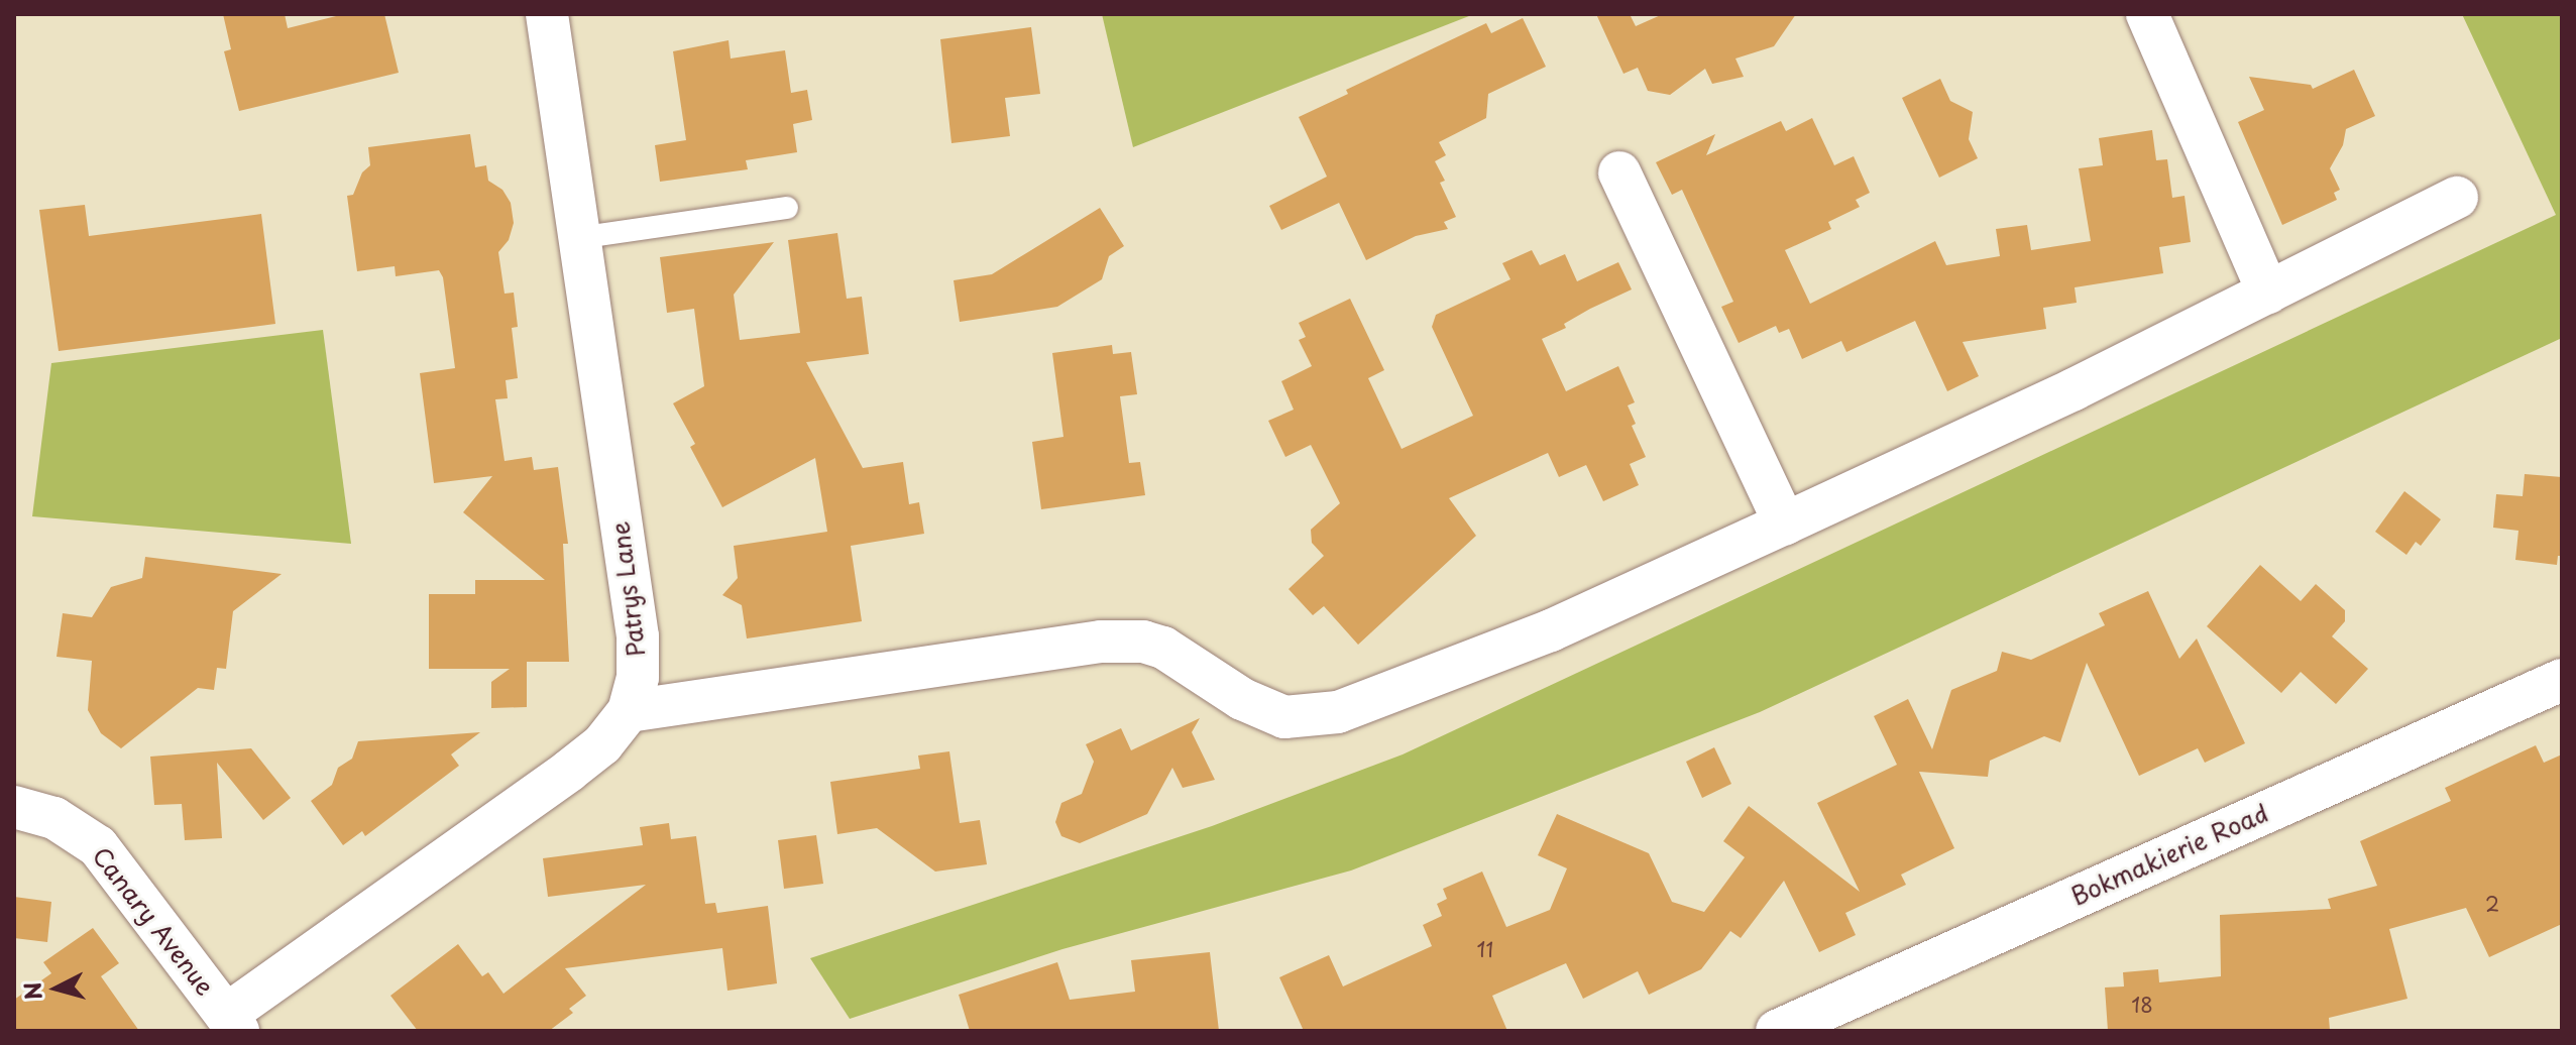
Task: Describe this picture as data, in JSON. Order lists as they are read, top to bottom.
{
  "streets": {
    "street": ["Patrys Lane", "Bokmakierie Road", "Canary Avenue"]
  },
  "crossings": [
    ["Patrys Lane", "Canary Avenue"]
  ],
  "house_numbers": ["2", "11", "18"],
  "north": "left"
}
